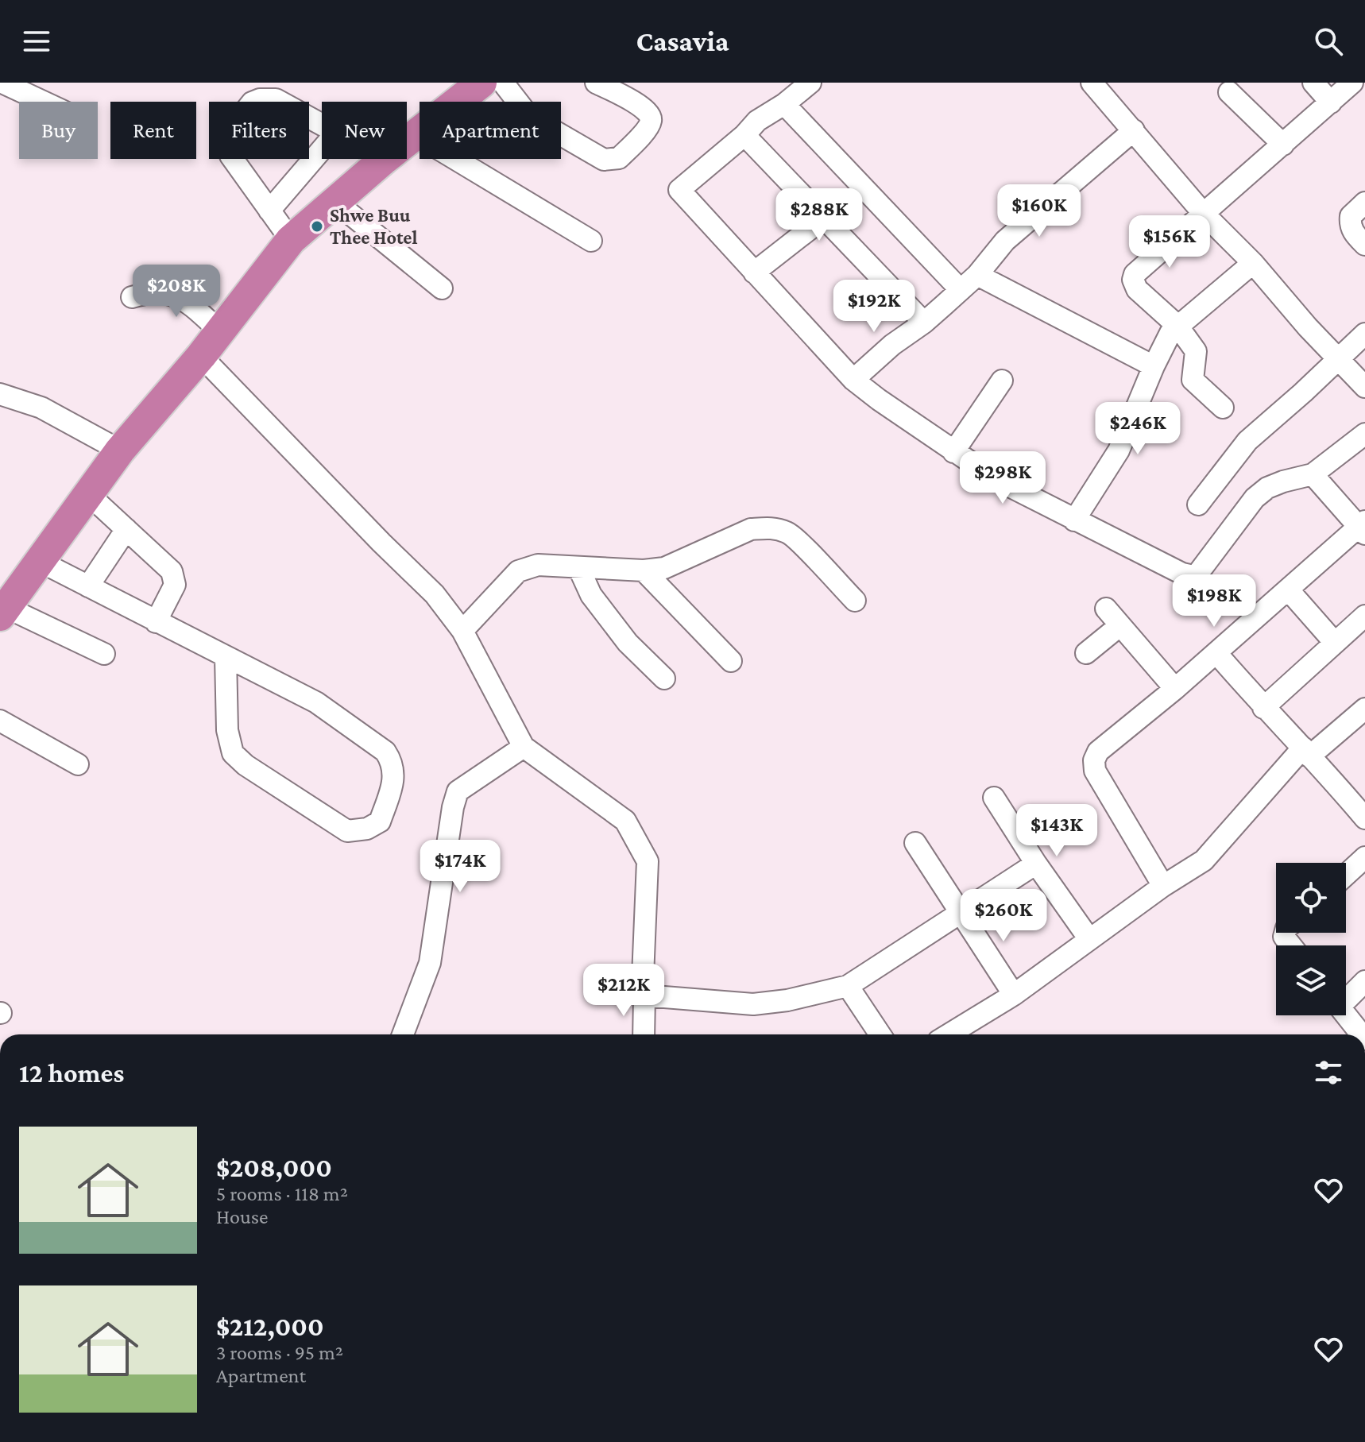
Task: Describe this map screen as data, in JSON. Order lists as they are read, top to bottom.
{
  "places": ["Shwe Buu Thee Hotel"],
  "page": {
    "header": "Casavia",
    "chip": [
      "Buy",
      "Rent",
      "Filters",
      "New",
      "Apartment"
    ],
    "price": [
      "$160K",
      "$288K",
      "$156K",
      "$208K",
      "$192K",
      "$246K",
      "$298K",
      "$198K",
      "$143K",
      "$174K",
      "$260K",
      "$212K"
    ],
    "heading": "12 homes",
    "list": [
      {
        "name": "$208,000",
        "note": "5 rooms · 118 m² · House"
      },
      {
        "name": "$212,000",
        "note": "3 rooms · 95 m² · Apartment"
      }
    ]
  }
}
